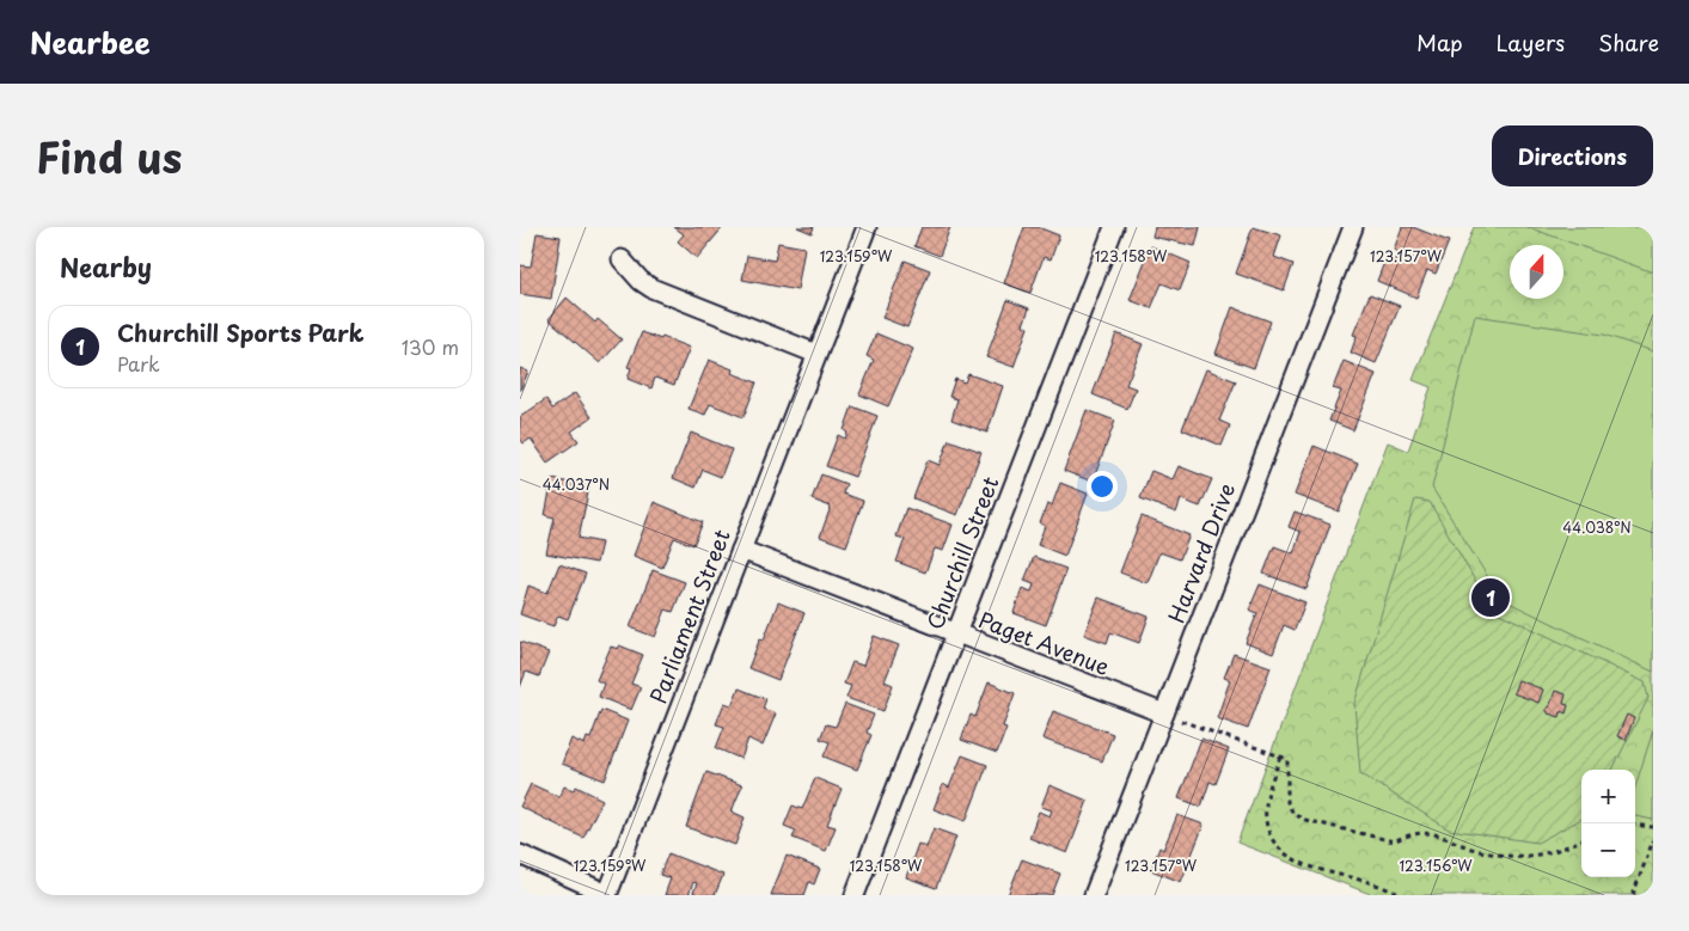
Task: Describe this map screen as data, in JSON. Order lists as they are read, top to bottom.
{
  "streets": {
    "street": [
      "Churchill Street",
      "Harvard Drive",
      "Parliament Street",
      "Paget Avenue"
    ]
  },
  "crossings": [
    ["Churchill Street", "Paget Avenue"],
    ["Harvard Drive", "Paget Avenue"],
    ["Parliament Street", "Paget Avenue"]
  ],
  "north": "top",
  "page": {
    "header": "Nearbee",
    "nav": ["Map", "Layers", "Share"],
    "title": "Find us",
    "buttons": "Directions",
    "heading": "Nearby",
    "list": [
      {
        "mark": "1",
        "name": "Churchill Sports Park",
        "note": "Park",
        "value": "130 m"
      }
    ],
    "pins": "1",
    "map_buttons": ["+", "−"]
  },
  "coordinates": [
    "123.159°W",
    "123.158°W",
    "123.157°W",
    "44.037°N",
    "44.038°N",
    "123.156°W"
  ]
}
